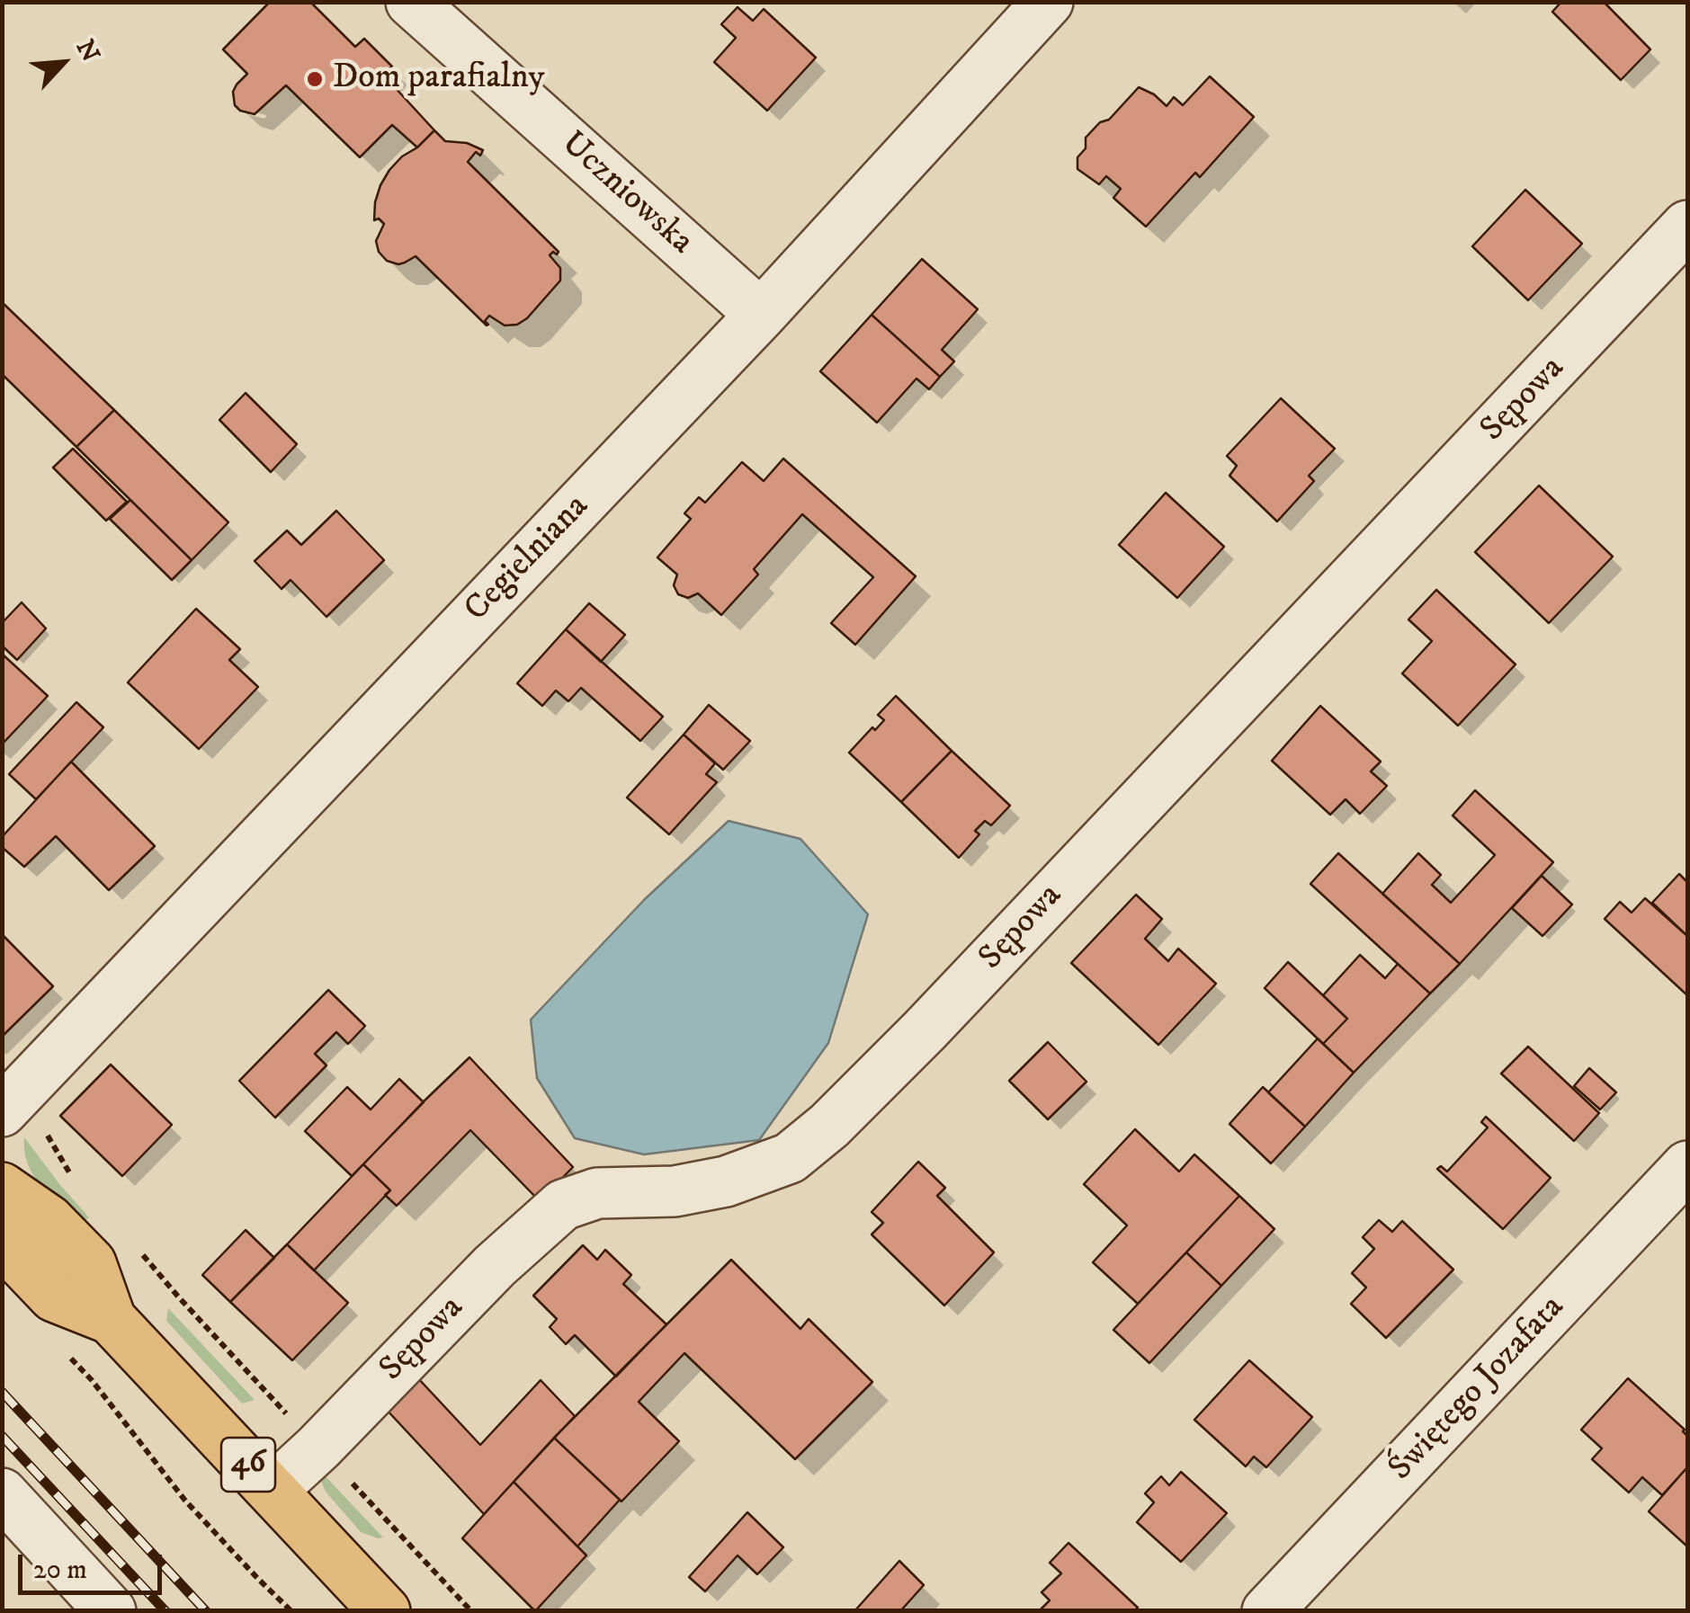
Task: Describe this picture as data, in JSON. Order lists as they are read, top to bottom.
{
  "streets": {
    "main road": ["46"],
    "street": [
      "Uczniowska",
      "Sępowa",
      "Cegielniana",
      "Świętego Jozafata"
    ]
  },
  "crossings": [
    ["Uczniowska", "Cegielniana"],
    ["Sępowa", "46"]
  ],
  "places": ["Dom parafialny"],
  "scale_bar": "20 m",
  "north": "top right"
}
